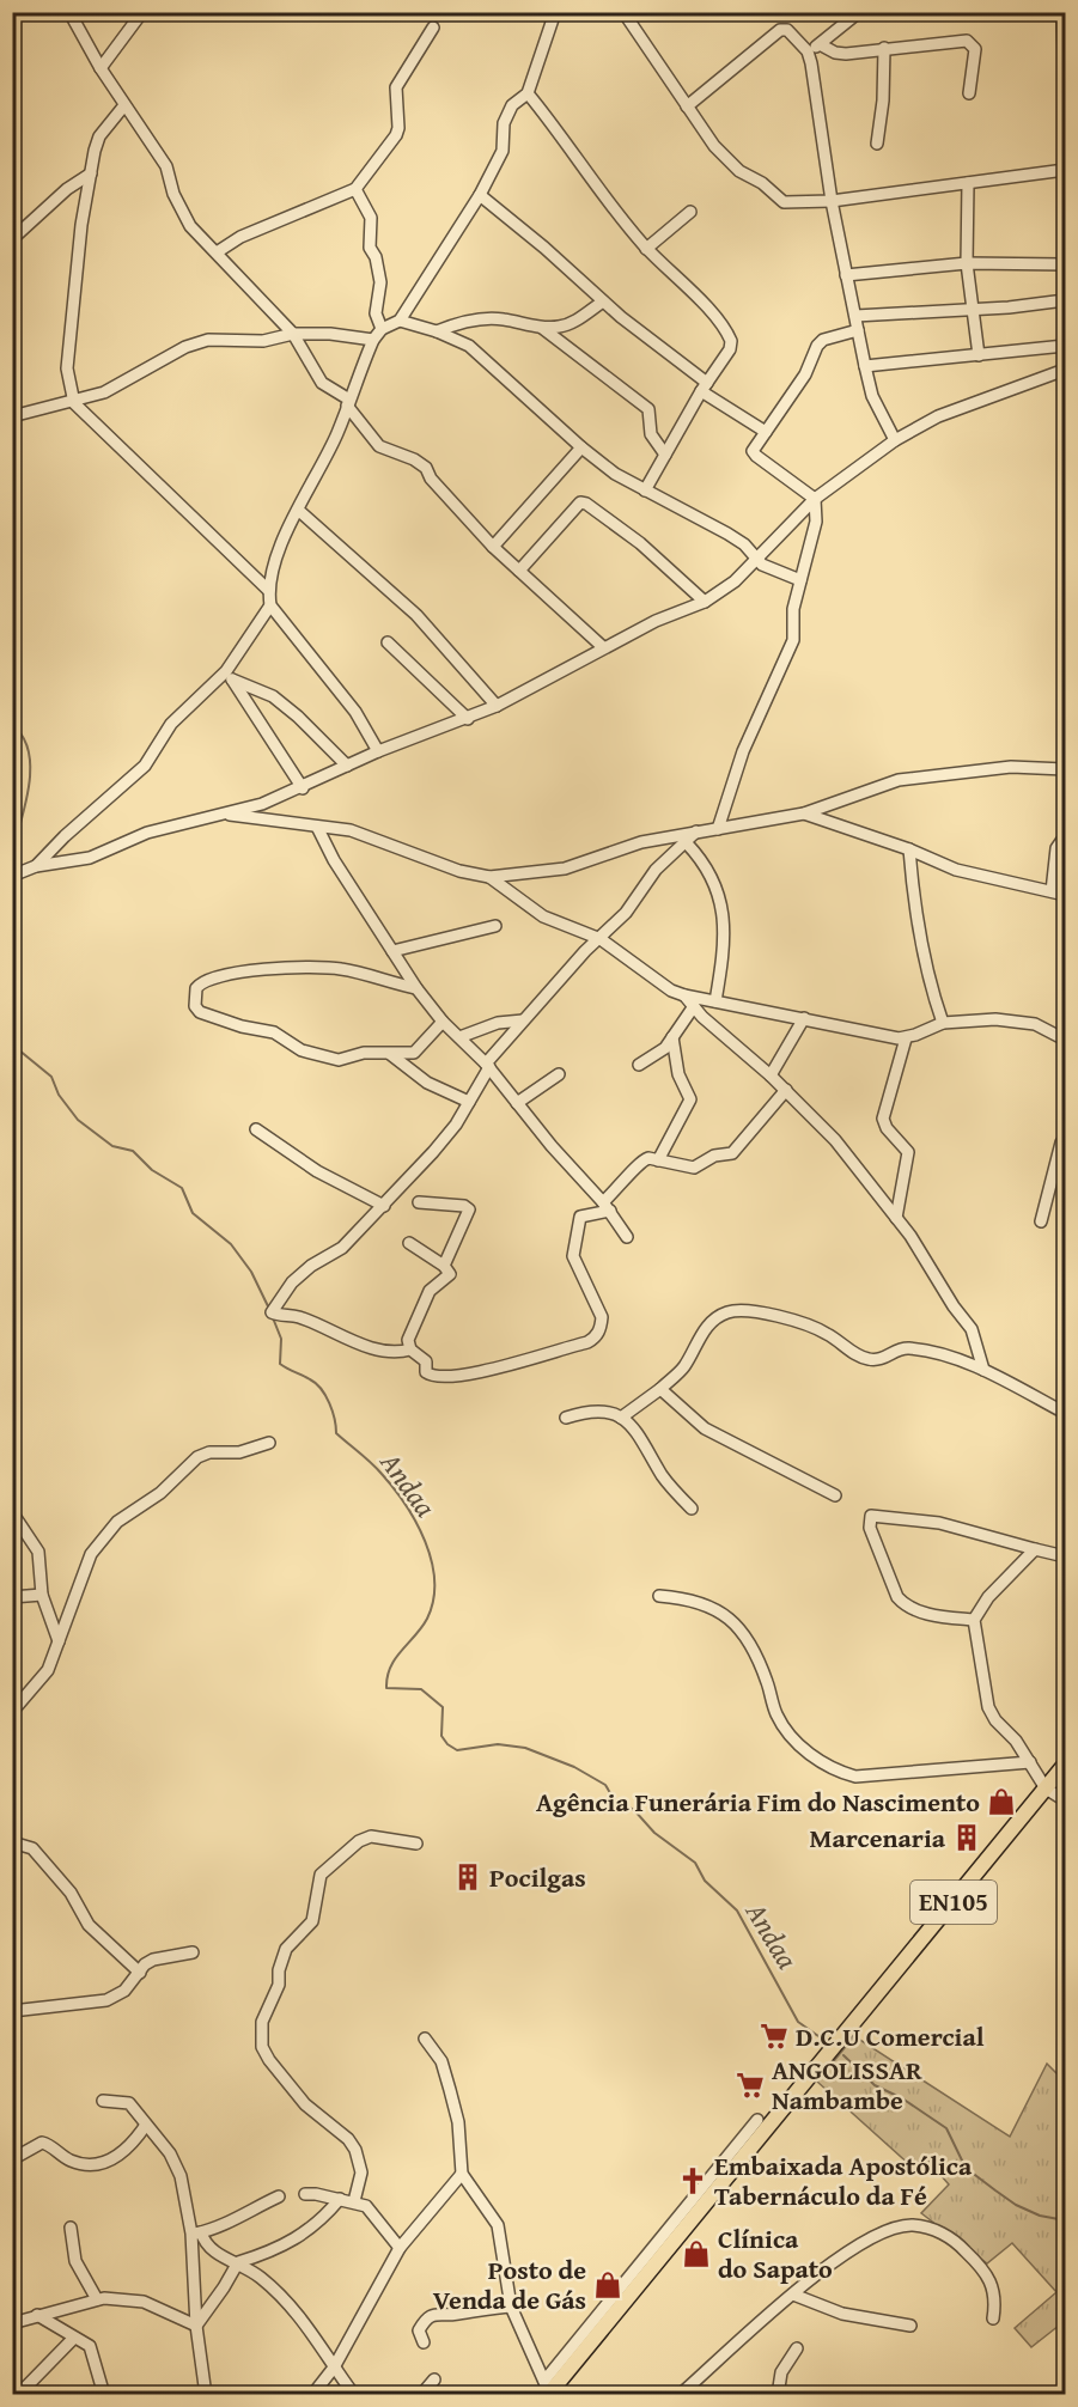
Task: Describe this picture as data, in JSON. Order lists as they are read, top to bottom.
{
  "streets": {
    "main road": ["EN105"]
  },
  "water": ["Andaa"],
  "places": {
    "shop": ["Agência Funerária Fim do Nascimento", "Clínica do Sapato", "Posto de Venda de Gás"],
    "building": ["Marcenaria", "Pocilgas"],
    "supermarket": ["D.C.U Comercial", "ANGOLISSAR Nambambe"],
    "church": ["Embaixada Apostólica Tabernáculo da Fé"]
  }
}
